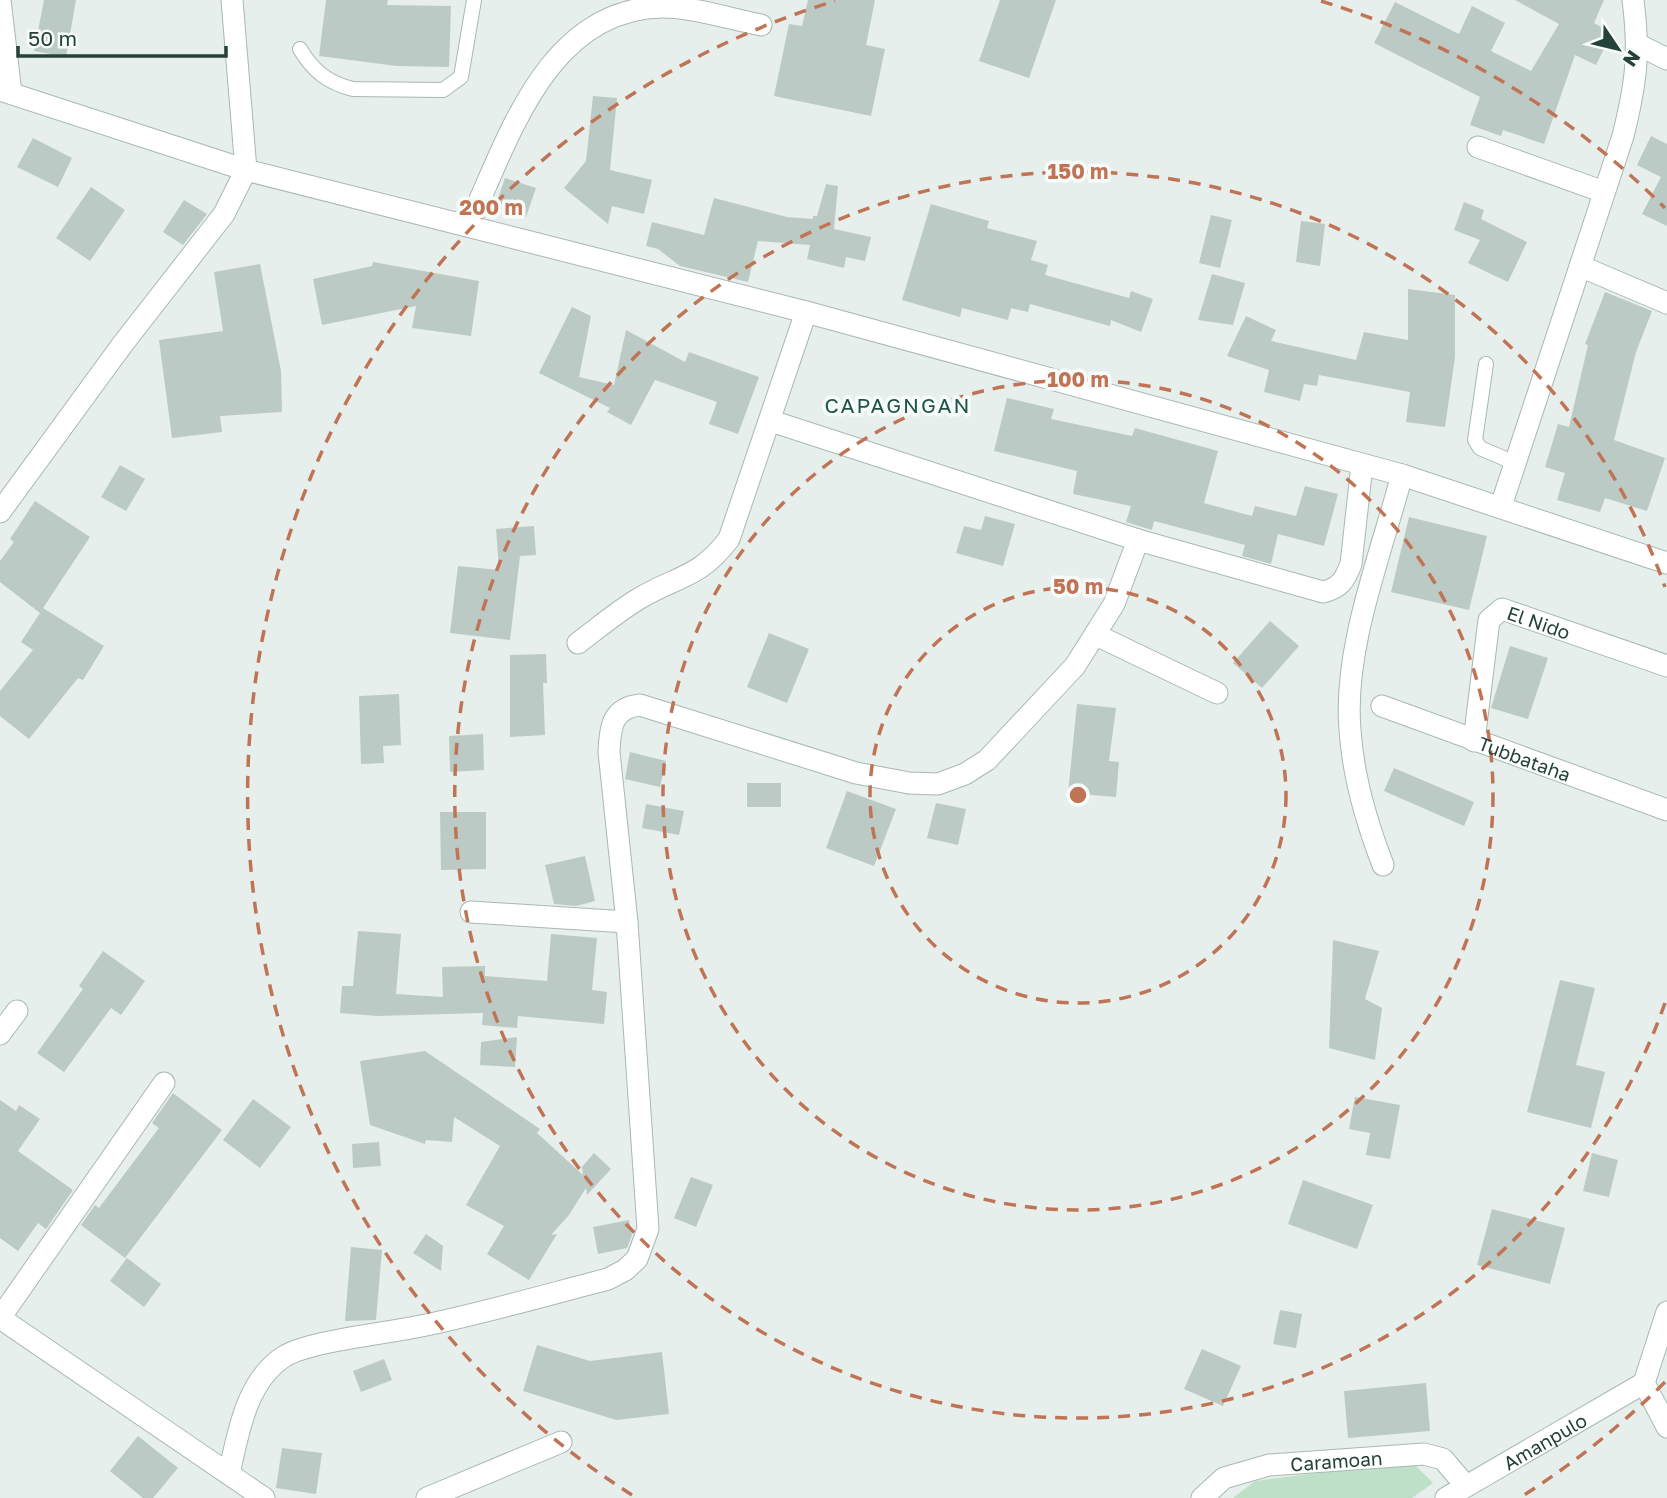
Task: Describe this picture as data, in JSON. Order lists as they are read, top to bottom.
{
  "streets": {
    "street": [
      "El Nido",
      "Tubbataha",
      "Amanpulo",
      "Caramoan"
    ]
  },
  "crossings": [
    ["El Nido", "Tubbataha"],
    ["Amanpulo", "Caramoan"]
  ],
  "districts": ["CAPAGNGAN"],
  "scale_bar": "50 m",
  "north": "bottom right",
  "rings": [
    "150 m",
    "200 m",
    "100 m",
    "50 m"
  ]
}
